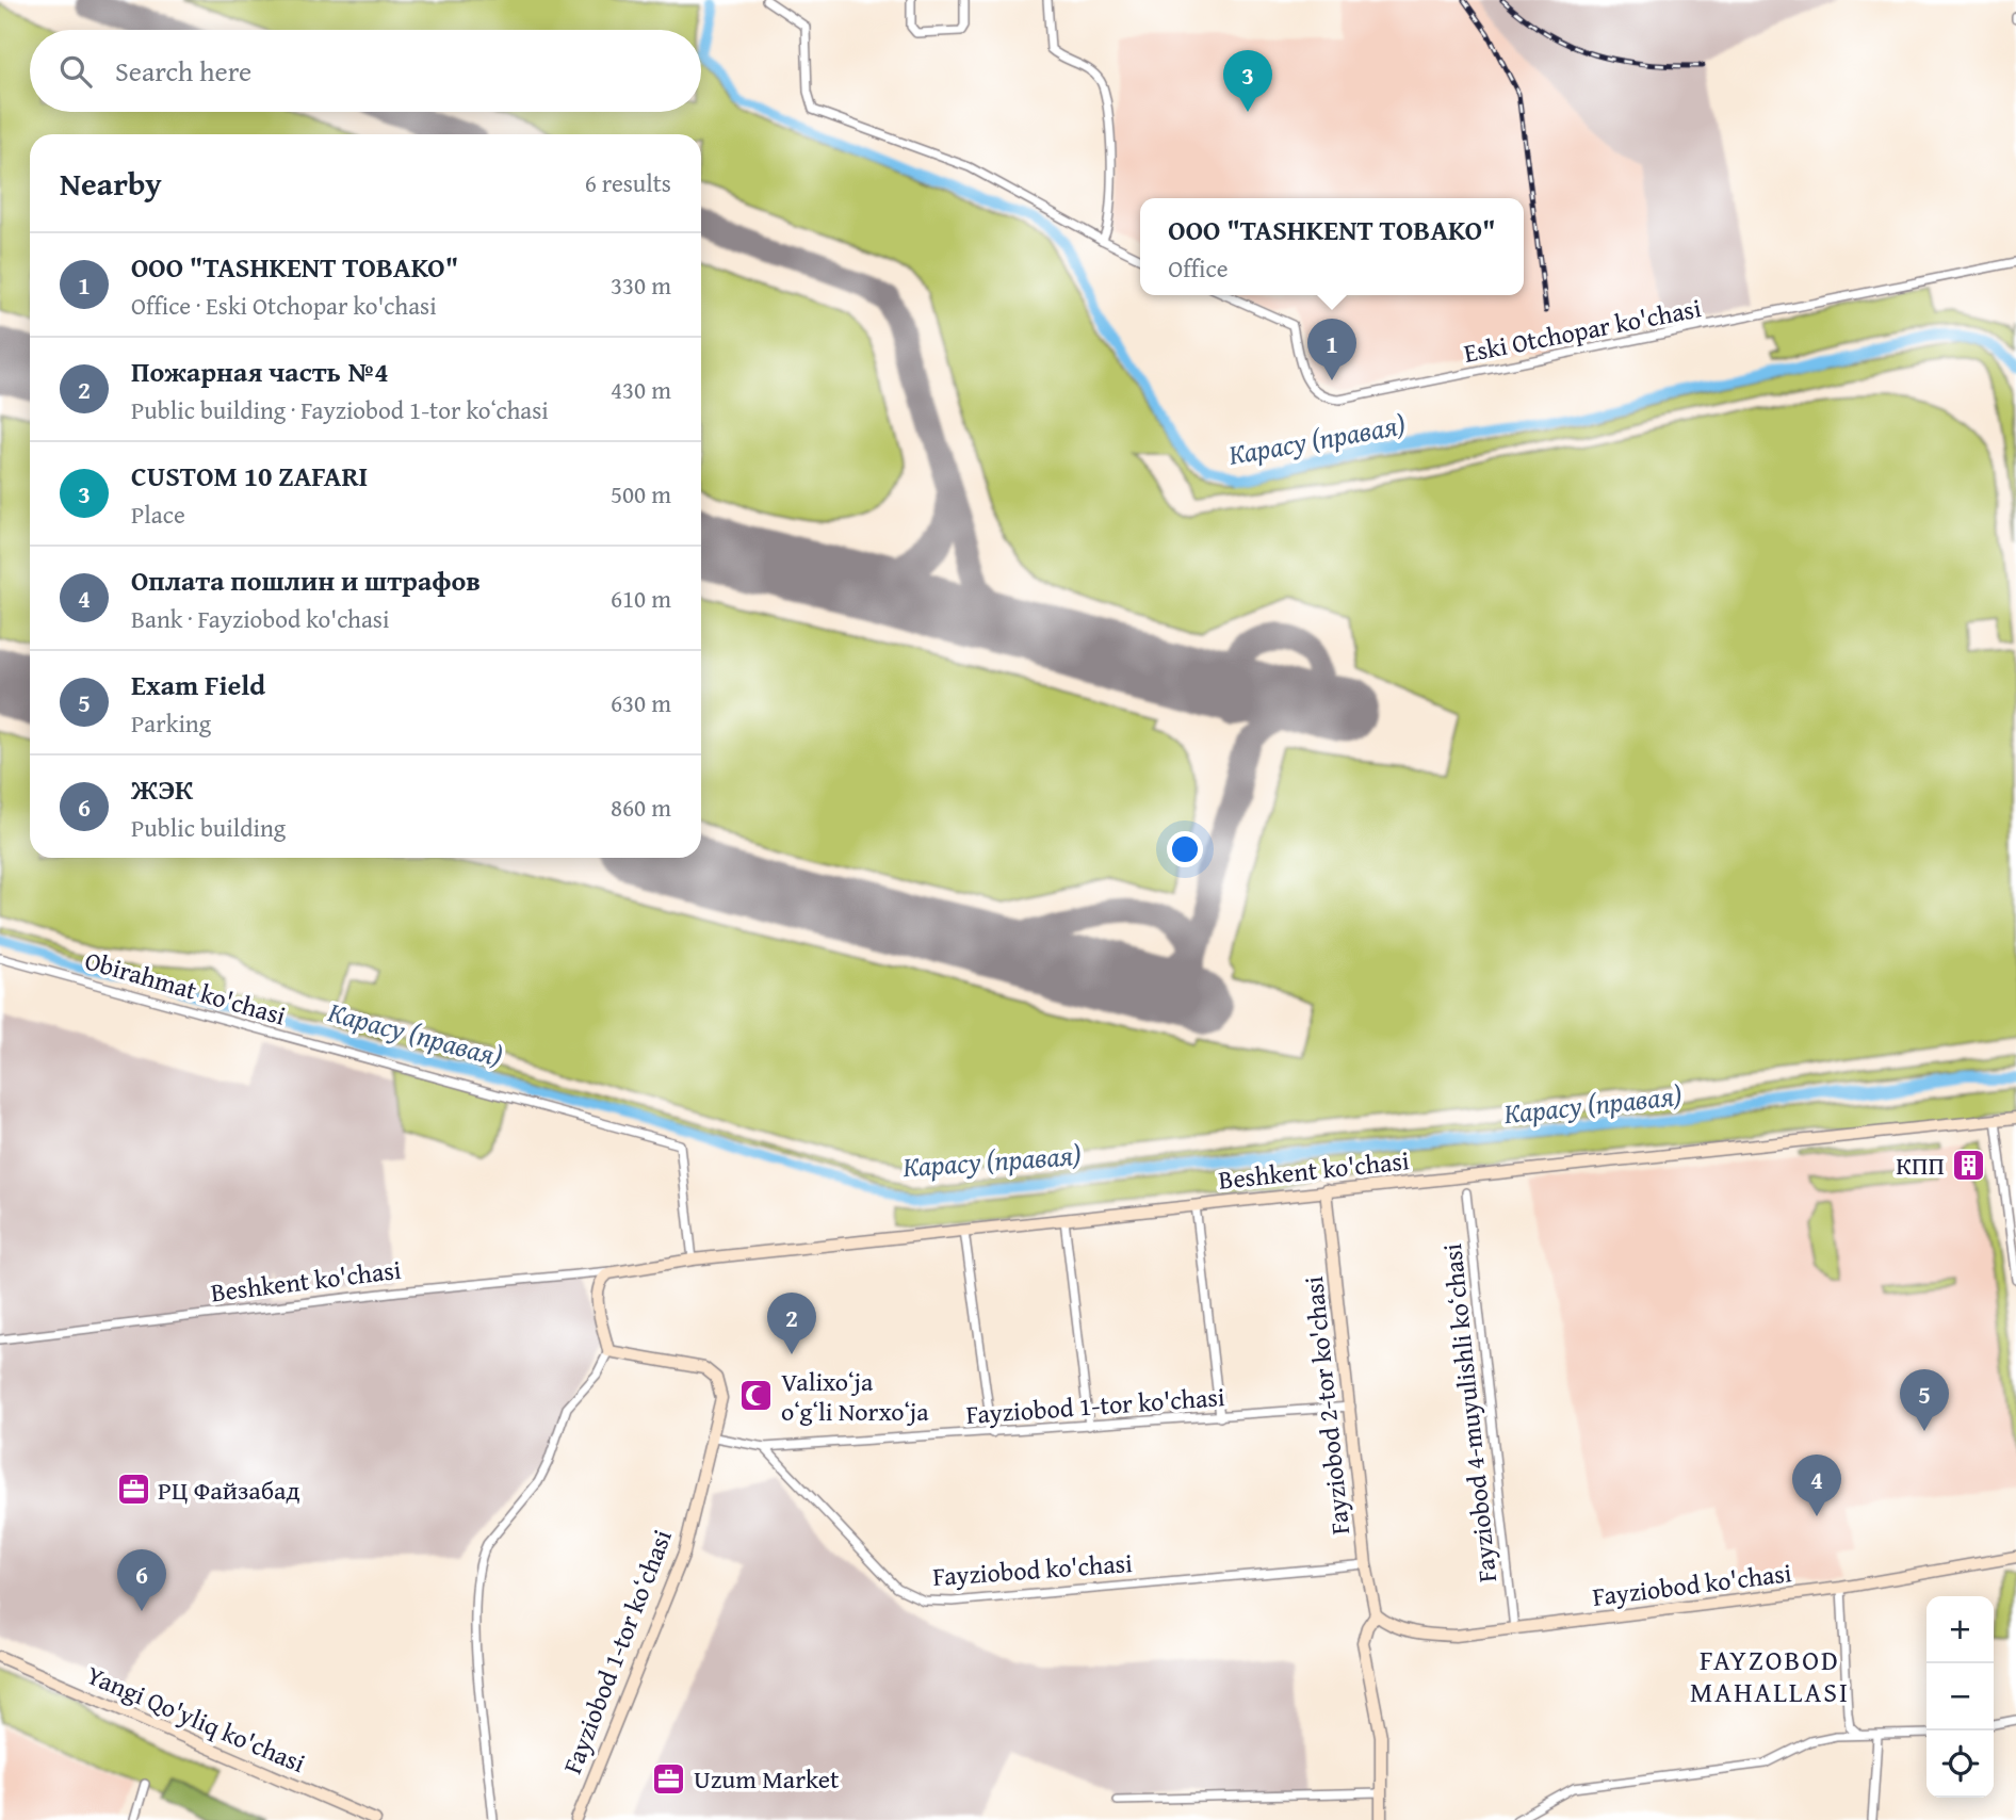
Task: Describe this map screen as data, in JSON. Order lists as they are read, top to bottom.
{
  "streets": {
    "street": [
      "Eski Otchopar ko'chasi",
      "Obirahmat ko'chasi",
      "Beshkent ko'chasi",
      "Fayziobod 1-tor ko'chasi",
      "Fayziobod 2-tor ko'chasi",
      "Fayziobod 4-muyulishli koʻchasi",
      "Fayziobod ko'chasi",
      "Fayziobod 1-tor koʻchasi",
      "Yangi Qo'yliq ko'chasi"
    ]
  },
  "crossings": [
    ["Obirahmat ko'chasi", "Beshkent ko'chasi"],
    ["Beshkent ko'chasi", "Fayziobod 2-tor ko'chasi"],
    ["Fayziobod 1-tor ko'chasi", "Fayziobod 2-tor ko'chasi"],
    ["Fayziobod 1-tor ko'chasi", "Fayziobod ko'chasi"],
    ["Fayziobod 1-tor ko'chasi", "Fayziobod 1-tor koʻchasi"],
    ["Fayziobod 2-tor ko'chasi", "Fayziobod ko'chasi"],
    ["Fayziobod 4-muyulishli koʻchasi", "Fayziobod ko'chasi"]
  ],
  "districts": ["FAYZOBOD MAHALLASI"],
  "water": ["Карасу (правая)"],
  "places": {
    "building": ["КПП"],
    "mosque": ["Valixoʻja oʻgʻli Norxoʻja"],
    "office": ["РЦ Файзабад", "Uzum Market"]
  },
  "page": {
    "search": "Search here",
    "pins": [
      "3",
      "1",
      "2",
      "5",
      "4",
      "6"
    ],
    "heading": ["Nearby", "6 results"],
    "popup": ["OOO \"TASHKENT TOBAKO\"", "Office"],
    "list": [
      {
        "mark": "1",
        "name": "OOO \"TASHKENT TOBAKO\"",
        "note": "Office · Eski Otchopar ko'chasi",
        "value": "330 m"
      },
      {
        "mark": "2",
        "name": "Пожарная часть №4",
        "note": "Public building · Fayziobod 1-tor koʻchasi",
        "value": "430 m"
      },
      {
        "mark": "3",
        "name": "CUSTOM 10 ZAFARI",
        "note": "Place",
        "value": "500 m"
      },
      {
        "mark": "4",
        "name": "Оплата пошлин и штрафов",
        "note": "Bank · Fayziobod ko'chasi",
        "value": "610 m"
      },
      {
        "mark": "5",
        "name": "Exam Field",
        "note": "Parking",
        "value": "630 m"
      },
      {
        "mark": "6",
        "name": "ЖЭК",
        "note": "Public building",
        "value": "860 m"
      }
    ],
    "map_buttons": ["+", "−"]
  }
}
